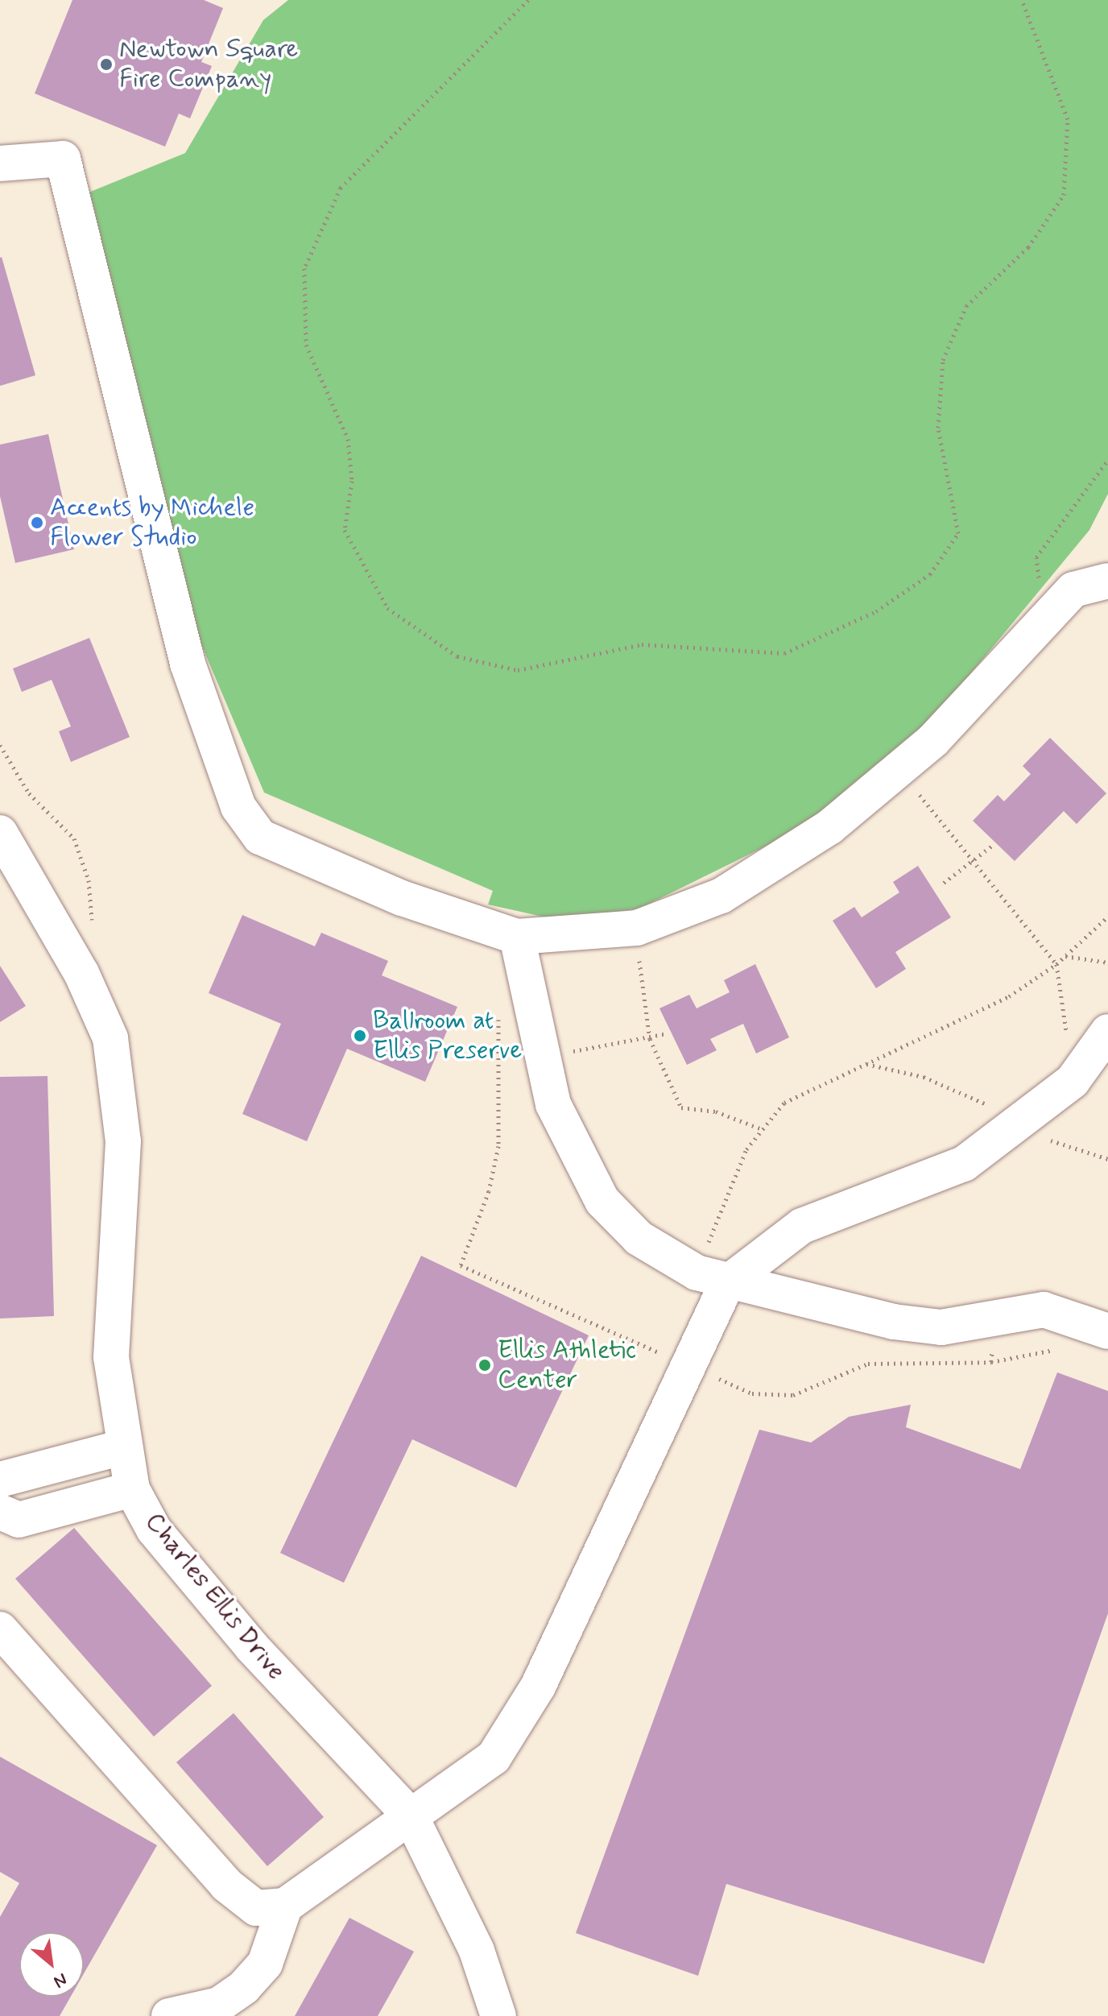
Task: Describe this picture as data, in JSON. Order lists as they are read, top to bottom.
{
  "streets": {
    "street": ["Charles Ellis Drive"]
  },
  "places": [
    "Newtown Square Fire Company",
    "Accents by Michele Flower Studio",
    "Ballroom at Ellis Preserve",
    "Ellis Athletic Center"
  ],
  "north": "bottom right"
}
